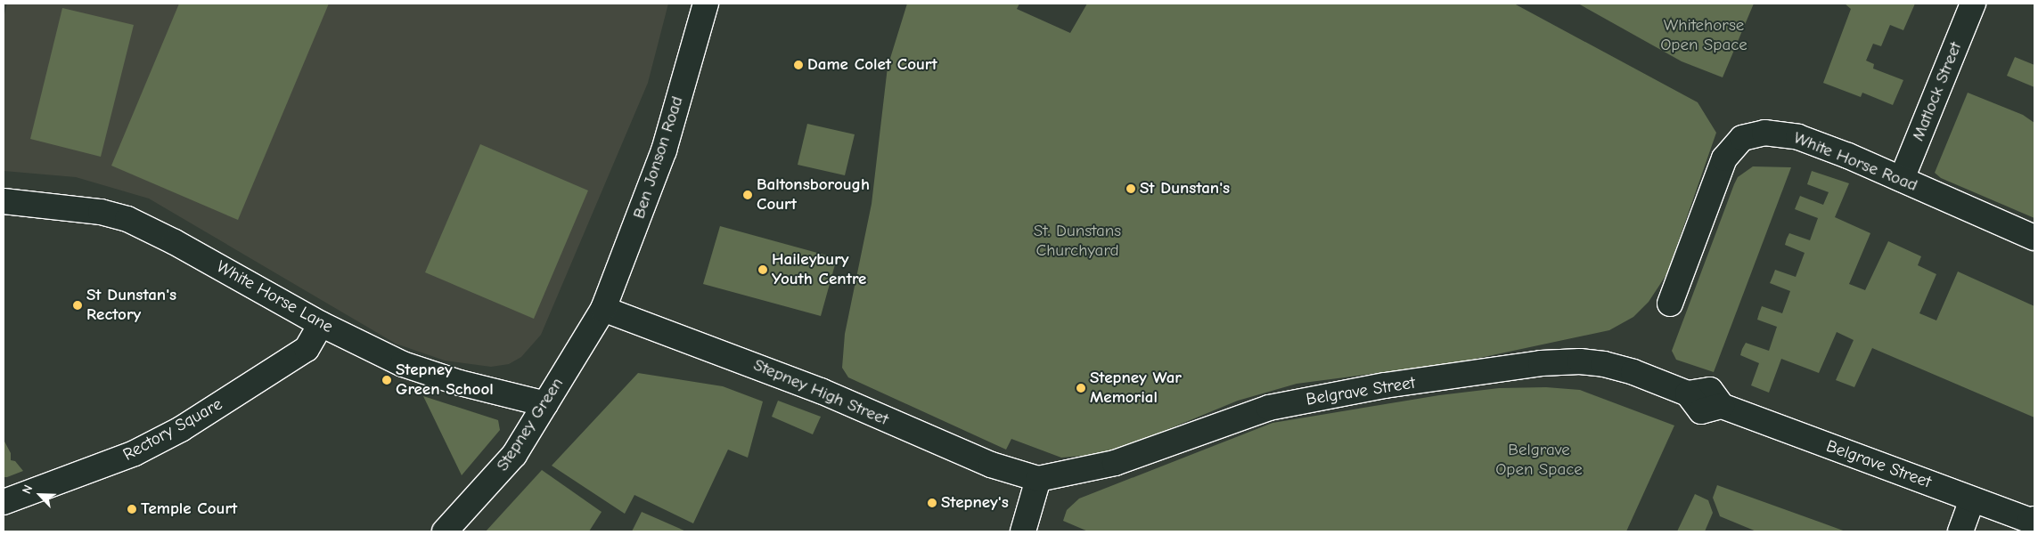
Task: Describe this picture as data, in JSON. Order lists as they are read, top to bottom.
{
  "streets": {
    "main road": [
      "Matlock Street",
      "Ben Jonson Road",
      "White Horse Road",
      "White Horse Lane",
      "Belgrave Street",
      "Stepney High Street",
      "Stepney Green",
      "Rectory Square"
    ]
  },
  "crossings": [
    ["Matlock Street", "White Horse Road"],
    ["Ben Jonson Road", "Stepney High Street"],
    ["Ben Jonson Road", "Stepney Green"],
    ["White Horse Lane", "Stepney Green"],
    ["White Horse Lane", "Rectory Square"],
    ["Belgrave Street", "Stepney High Street"],
    ["Stepney High Street", "Stepney Green"]
  ],
  "parks": ["Whitehorse Open Space", "St. Dunstans Churchyard", "Belgrave Open Space"],
  "places": [
    "Dame Colet Court",
    "St Dunstan's",
    "Baltonsborough Court",
    "Haileybury Youth Centre",
    "St Dunstan's Rectory",
    "Stepney Green School",
    "Stepney War Memorial",
    "Stepney's",
    "Temple Court"
  ],
  "north": "top left"
}
